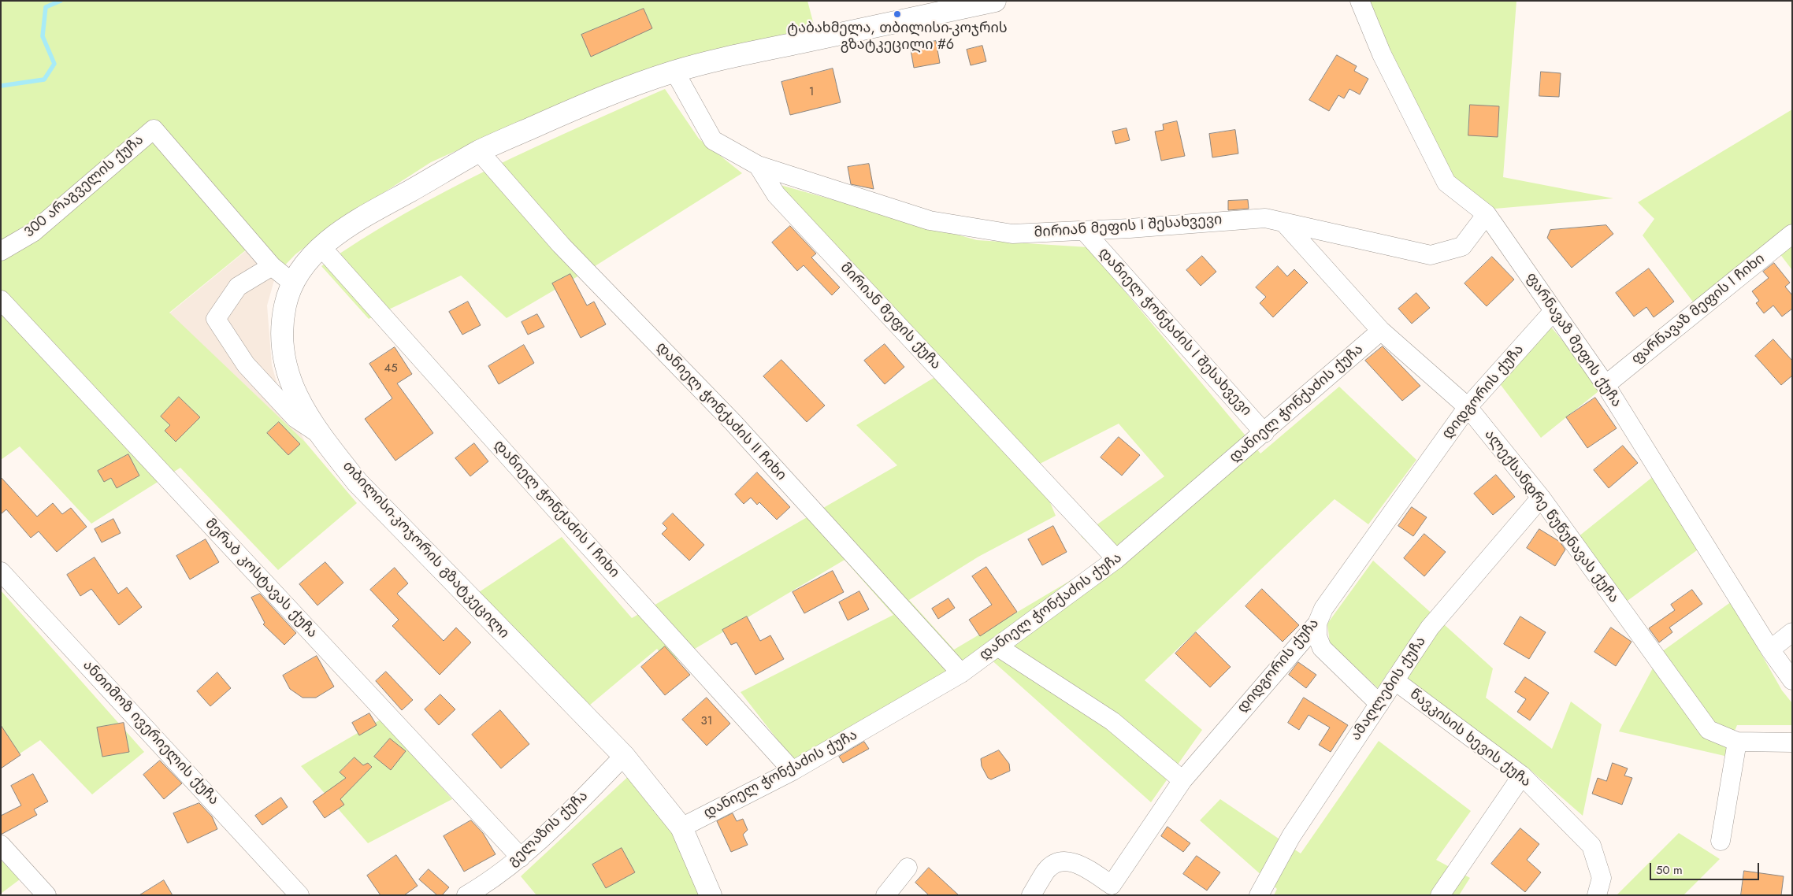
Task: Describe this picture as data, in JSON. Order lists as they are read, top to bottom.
{
  "streets": {
    "main road": ["თბილისი-კოჯორის გზატკეცილი"],
    "street": [
      "300 არაგველის ქუჩა",
      "მირიან მეფის I შესახვევი",
      "ფარნავაზ მეფის I ჩიხი",
      "მირიან მეფის ქუჩა",
      "დანიელ ჭონქაძის I შესახვევი",
      "ფარნავაზ მეფის ქუჩა",
      "დიდგორის ქუჩა",
      "დანიელ ჭონქაძის ქუჩა",
      "დანიელ ჭონქაძის II ჩიხი",
      "დანიელ ჭონქაძის I ჩიხი",
      "ალექსანდრე წუწუნავას ქუჩა",
      "მერაბ კოსტავას ქუჩა",
      "ამაღლების ქუჩა",
      "ანთიმოზ ივერიელის ქუჩა",
      "წავკისის ხევის ქუჩა",
      "გელაზის ქუჩა"
    ]
  },
  "crossings": [
    ["მირიან მეფის I შესახვევი", "მირიან მეფის ქუჩა"],
    ["მირიან მეფის I შესახვევი", "დანიელ ჭონქაძის I შესახვევი"],
    ["მირიან მეფის I შესახვევი", "ფარნავაზ მეფის ქუჩა"],
    ["მირიან მეფის I შესახვევი", "ალექსანდრე წუწუნავას ქუჩა"],
    ["ფარნავაზ მეფის I ჩიხი", "ფარნავაზ მეფის ქუჩა"],
    ["მირიან მეფის ქუჩა", "დანიელ ჭონქაძის ქუჩა"],
    ["მირიან მეფის ქუჩა", "თბილისი-კოჯორის გზატკეცილი"],
    ["დანიელ ჭონქაძის I შესახვევი", "დანიელ ჭონქაძის ქუჩა"],
    ["ფარნავაზ მეფის ქუჩა", "დიდგორის ქუჩა"],
    ["დიდგორის ქუჩა", "ალექსანდრე წუწუნავას ქუჩა"],
    ["დანიელ ჭონქაძის ქუჩა", "დანიელ ჭონქაძის II ჩიხი"],
    ["დანიელ ჭონქაძის ქუჩა", "დანიელ ჭონქაძის I ჩიხი"],
    ["დანიელ ჭონქაძის ქუჩა", "ალექსანდრე წუწუნავას ქუჩა"],
    ["დანიელ ჭონქაძის ქუჩა", "თბილისი-კოჯორის გზატკეცილი"],
    ["დანიელ ჭონქაძის II ჩიხი", "თბილისი-კოჯორის გზატკეცილი"],
    ["დანიელ ჭონქაძის I ჩიხი", "თბილისი-კოჯორის გზატკეცილი"],
    ["ალექსანდრე წუწუნავას ქუჩა", "ამაღლების ქუჩა"],
    ["თბილისი-კოჯორის გზატკეცილი", "გელაზის ქუჩა"],
    ["მერაბ კოსტავას ქუჩა", "გელაზის ქუჩა"],
    ["ამაღლების ქუჩა", "წავკისის ხევის ქუჩა"]
  ],
  "places": ["ტაბახმელა, თბილისი-კოჯრის გზატკეცილი #6"],
  "house_numbers": ["1", "45", "31"],
  "scale_bar": "50 m"
}
